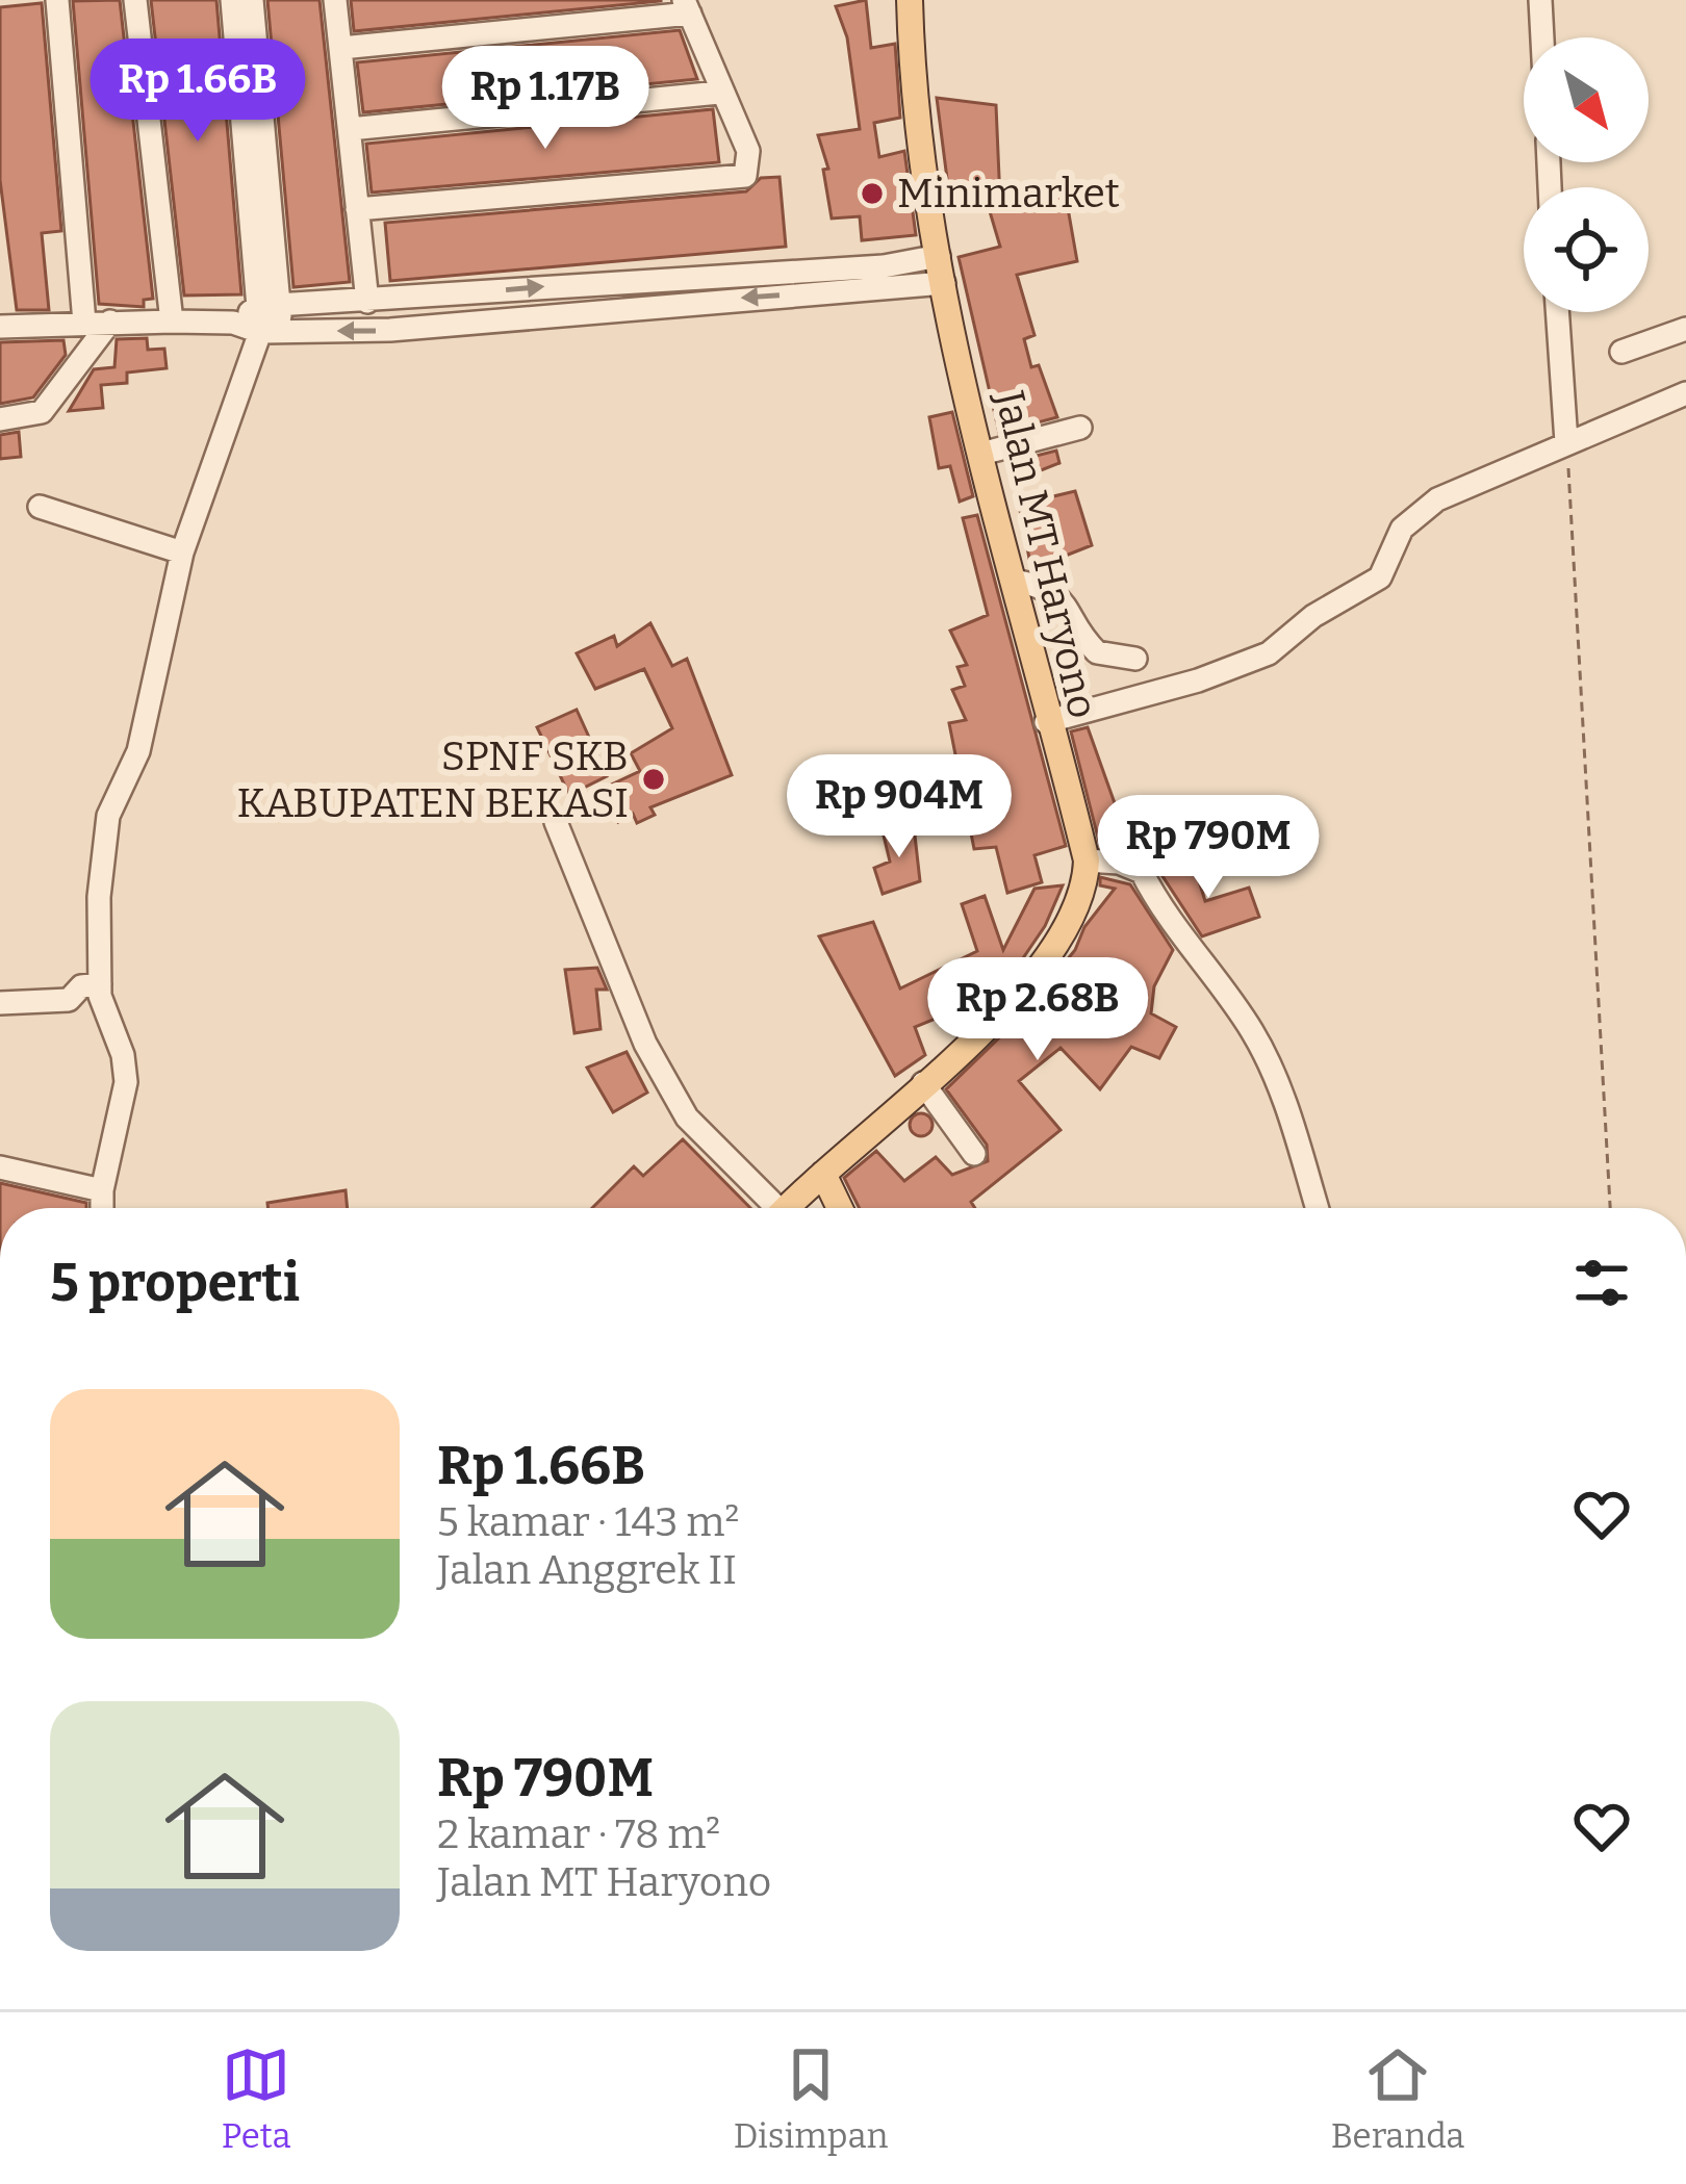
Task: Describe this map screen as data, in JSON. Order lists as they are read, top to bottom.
{
  "streets": {
    "main road": ["Jalan MT Haryono"]
  },
  "places": ["Minimarket", "SPNF SKB KABUPATEN BEKASI"],
  "north": "bottom right",
  "page": {
    "price": [
      "Rp 1.66B",
      "Rp 1.17B",
      "Rp 904M",
      "Rp 790M",
      "Rp 2.68B"
    ],
    "heading": "5 properti",
    "list": [
      {
        "name": "Rp 1.66B",
        "note": "5 kamar · 143 m² · Jalan Anggrek II"
      },
      {
        "name": "Rp 790M",
        "note": "2 kamar · 78 m² · Jalan MT Haryono"
      }
    ],
    "tabs": ["Peta", "Disimpan", "Beranda"]
  }
}
